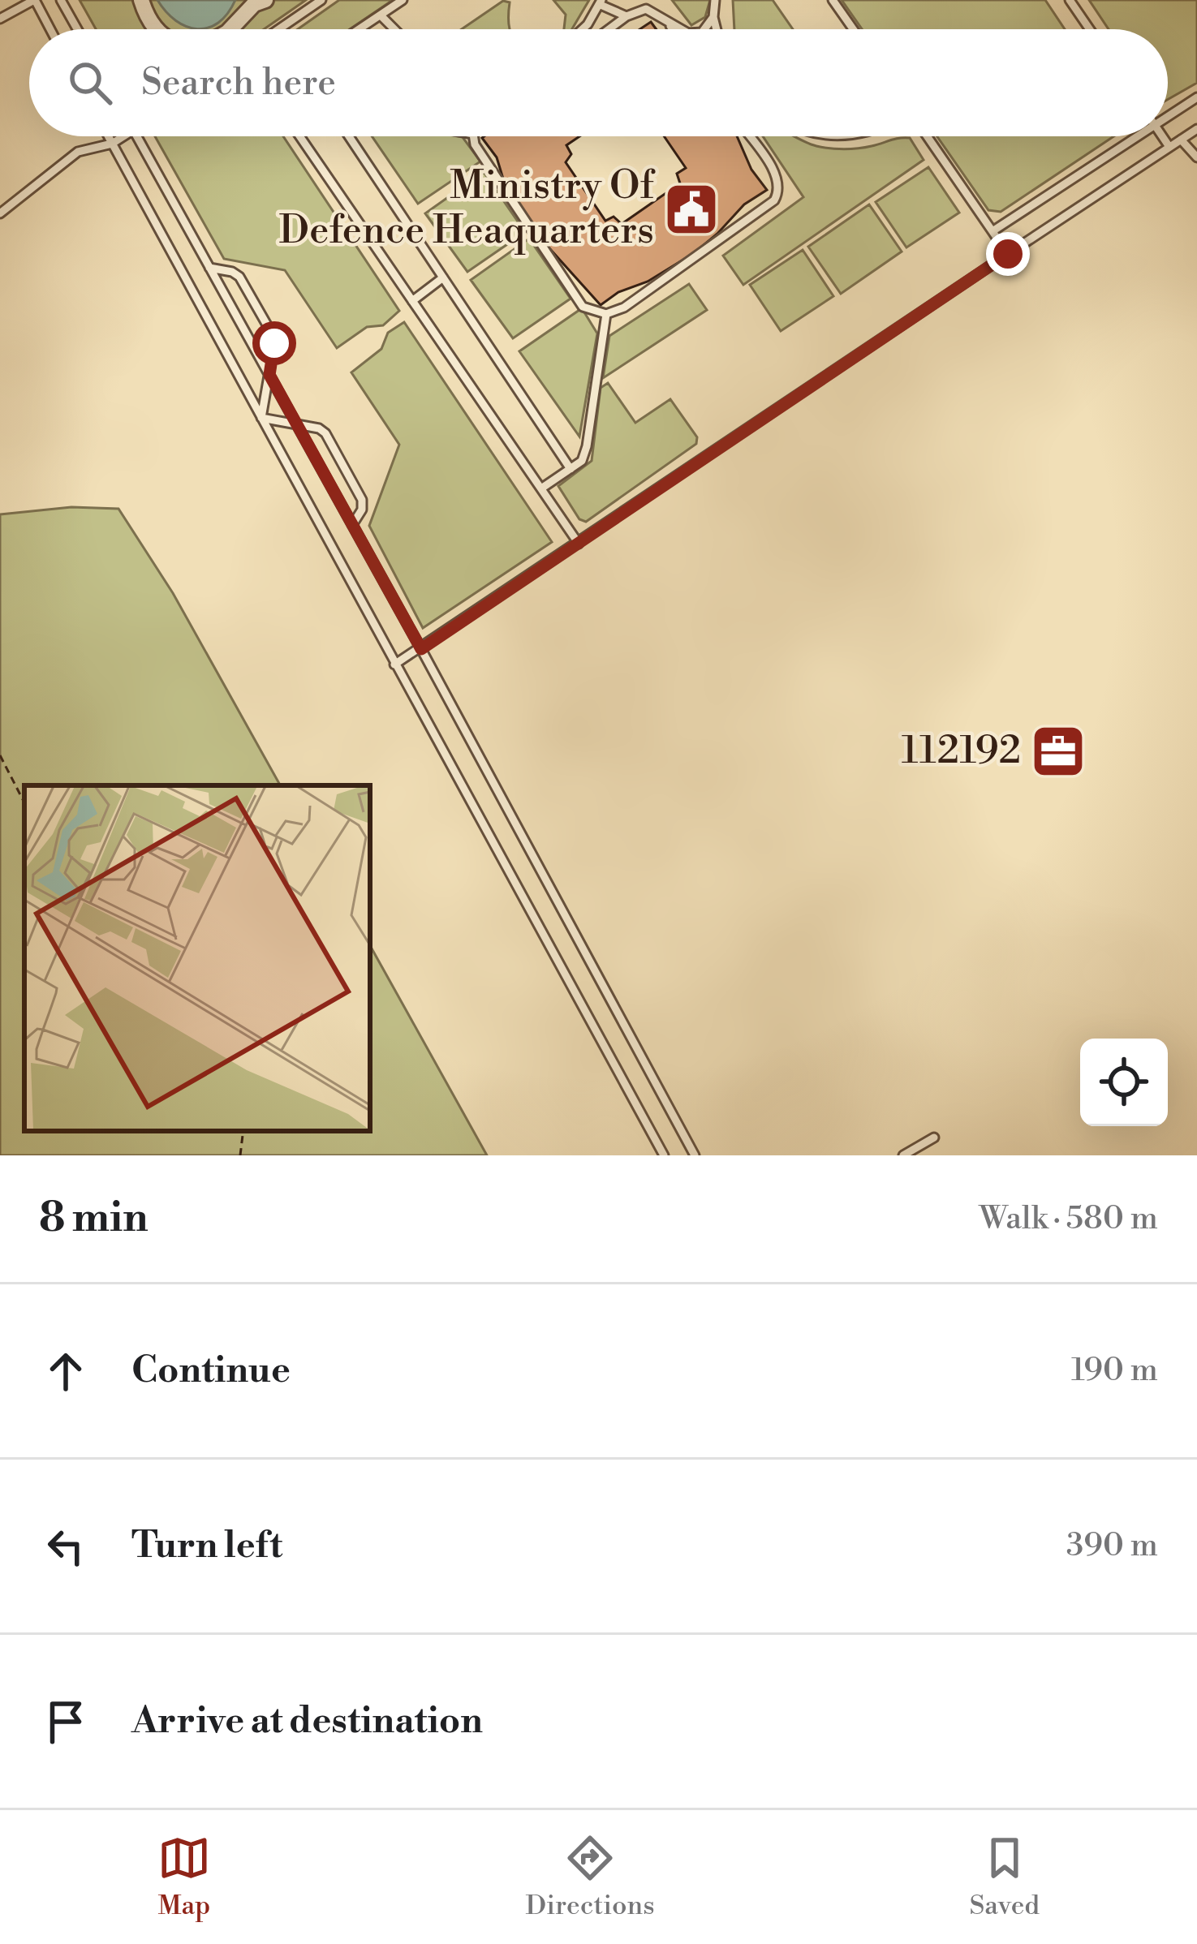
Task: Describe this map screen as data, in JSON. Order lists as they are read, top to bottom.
{
  "places": {
    "public building": ["Ministry Of Defence Heaquarters"],
    "office": ["112192"]
  },
  "page": {
    "search": "Search here",
    "heading": ["8 min", "Walk · 580 m"],
    "list": [
      ["Continue", "190 m"],
      ["Turn left", "390 m"],
      "Arrive at destination"
    ],
    "nav": ["Map", "Directions", "Saved"]
  }
}
